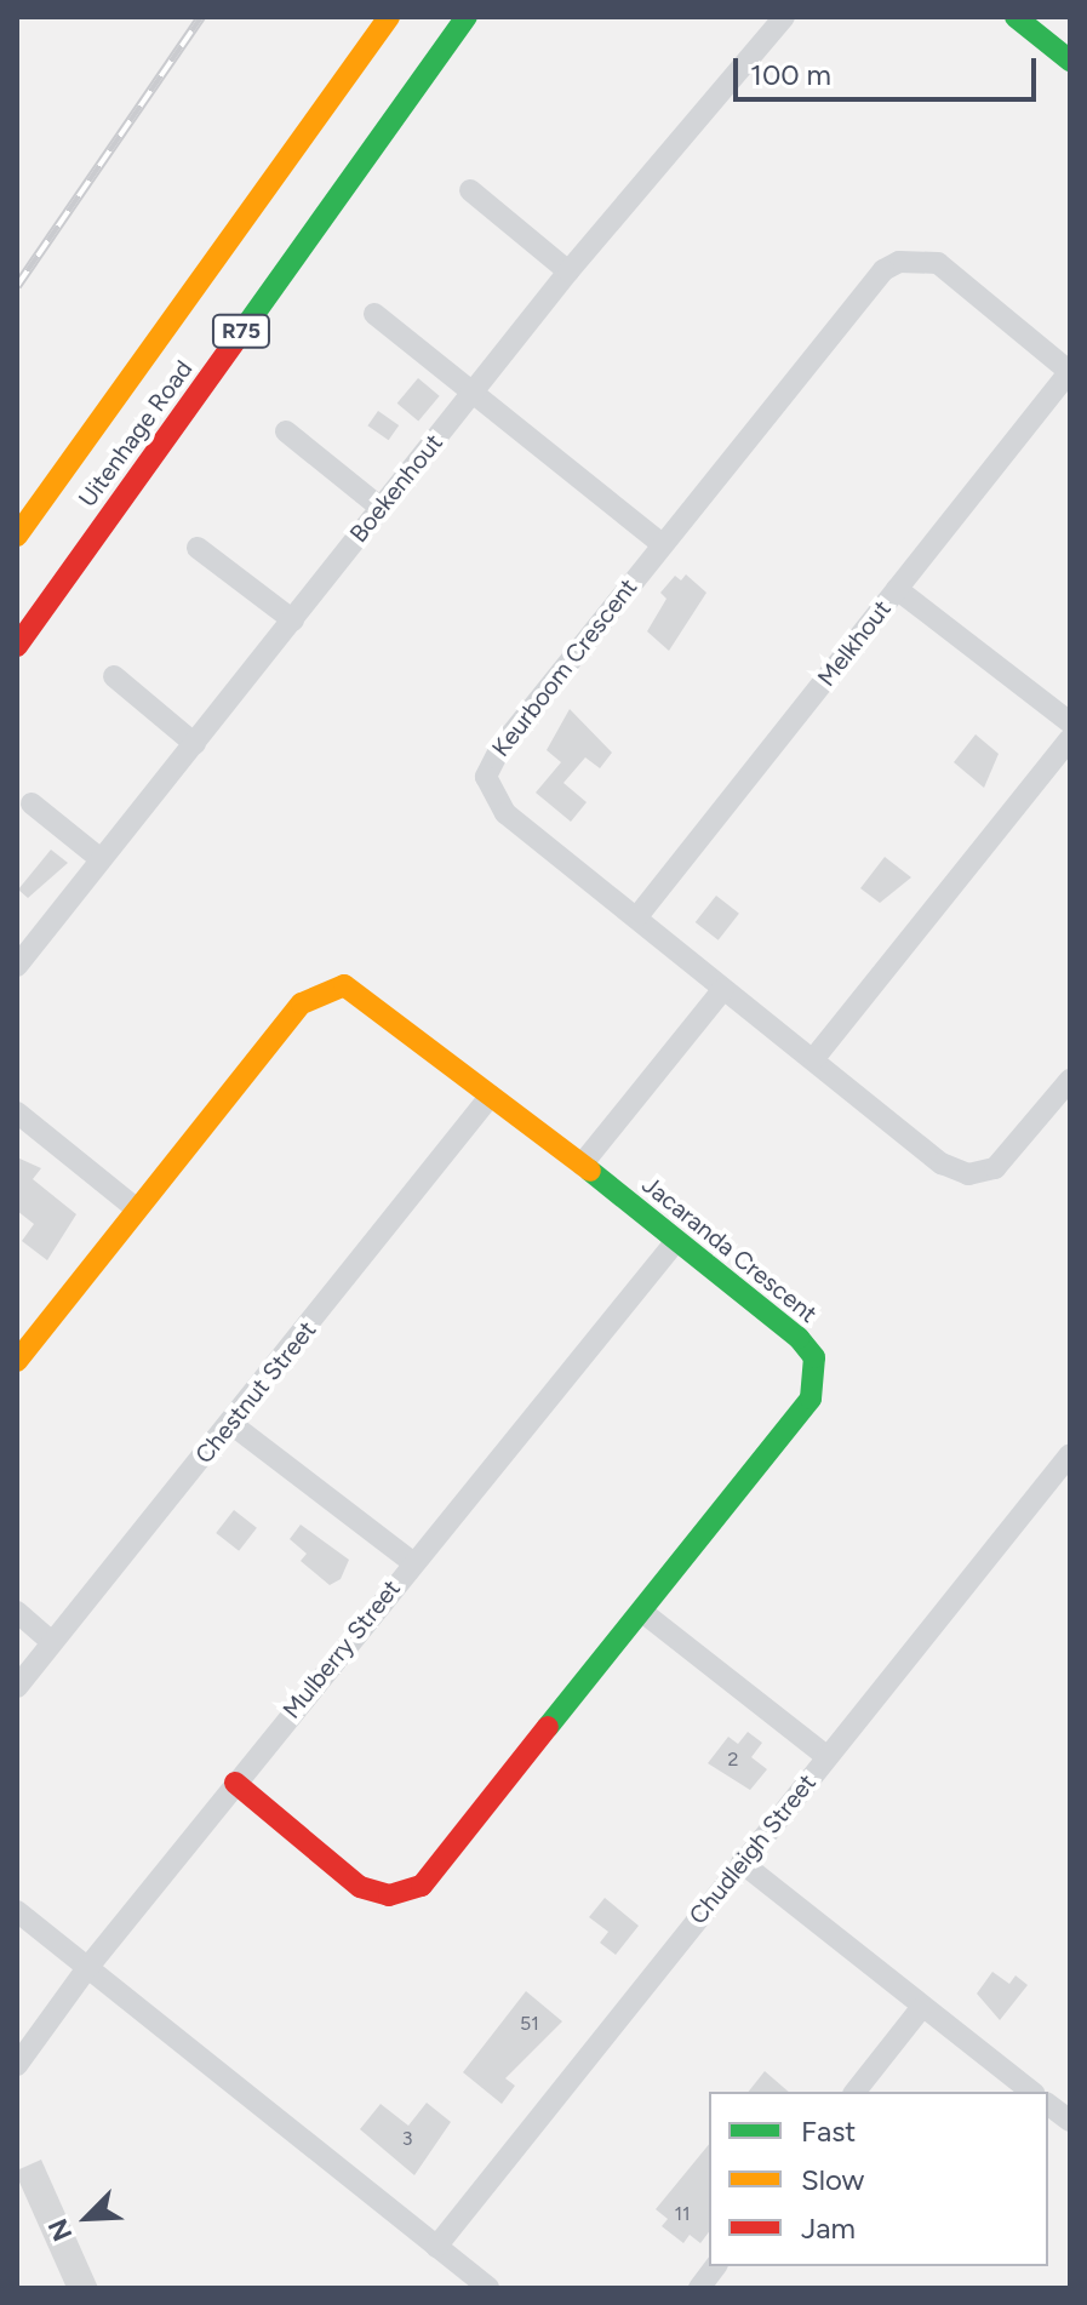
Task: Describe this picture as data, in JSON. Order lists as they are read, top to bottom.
{
  "streets": {
    "street": [
      "R75",
      "Uitenhage Road",
      "Boekenhout",
      "Melkhout",
      "Keurboom Crescent",
      "Jacaranda Crescent",
      "Chestnut Street",
      "Mulberry Street",
      "Chudleigh Street"
    ]
  },
  "crossings": [
    ["Melkhout", "Keurboom Crescent"],
    ["Jacaranda Crescent", "Chestnut Street"],
    ["Jacaranda Crescent", "Mulberry Street"]
  ],
  "house_numbers": [
    "2",
    "51",
    "3",
    "11"
  ],
  "legend": ["Fast", "Slow", "Jam"],
  "scale_bar": "100 m",
  "north": "bottom left"
}
